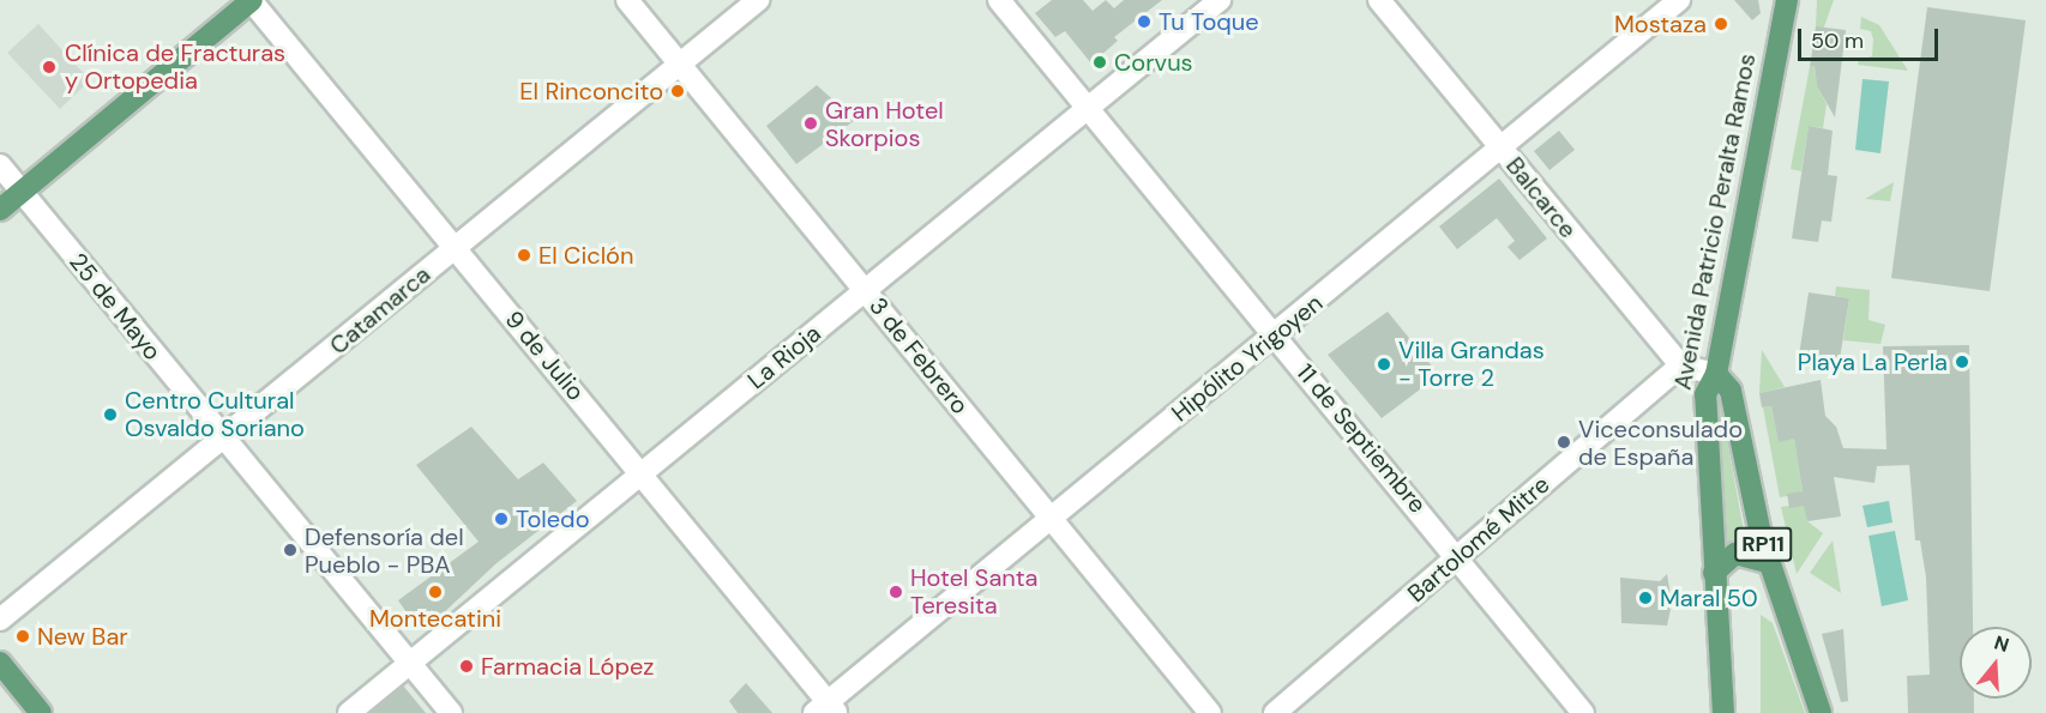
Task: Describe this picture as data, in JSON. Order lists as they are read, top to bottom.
{
  "streets": {
    "main road": ["Avenida Patricio Peralta Ramos", "RP11"],
    "street": [
      "Balcarce",
      "25 de Mayo",
      "Catamarca",
      "9 de Julio",
      "3 de Febrero",
      "La Rioja",
      "Hipólito Yrigoyen",
      "11 de Septiembre",
      "Bartolomé Mitre"
    ]
  },
  "crossings": [
    ["Balcarce", "Hipólito Yrigoyen"],
    ["Balcarce", "Bartolomé Mitre"],
    ["Avenida Patricio Peralta Ramos", "RP11"],
    ["25 de Mayo", "Catamarca"],
    ["25 de Mayo", "La Rioja"],
    ["Catamarca", "9 de Julio"],
    ["Catamarca", "3 de Febrero"],
    ["9 de Julio", "La Rioja"],
    ["9 de Julio", "Hipólito Yrigoyen"],
    ["3 de Febrero", "La Rioja"],
    ["3 de Febrero", "Hipólito Yrigoyen"],
    ["La Rioja", "11 de Septiembre"],
    ["Hipólito Yrigoyen", "11 de Septiembre"],
    ["11 de Septiembre", "Bartolomé Mitre"]
  ],
  "places": [
    "Tu Toque",
    "Mostaza",
    "Corvus",
    "Clínica de Fracturas y Ortopedia",
    "El Rinconcito",
    "Gran Hotel Skorpios",
    "El Ciclón",
    "Playa La Perla",
    "Villa Grandas - Torre 2",
    "Centro Cultural Osvaldo Soriano",
    "Viceconsulado de España",
    "Toledo",
    "Defensoría del Pueblo - PBA",
    "Montecatini",
    "Hotel Santa Teresita",
    "Maral 50",
    "New Bar",
    "Farmacia López"
  ],
  "scale_bar": "50 m",
  "north": "top"
}
